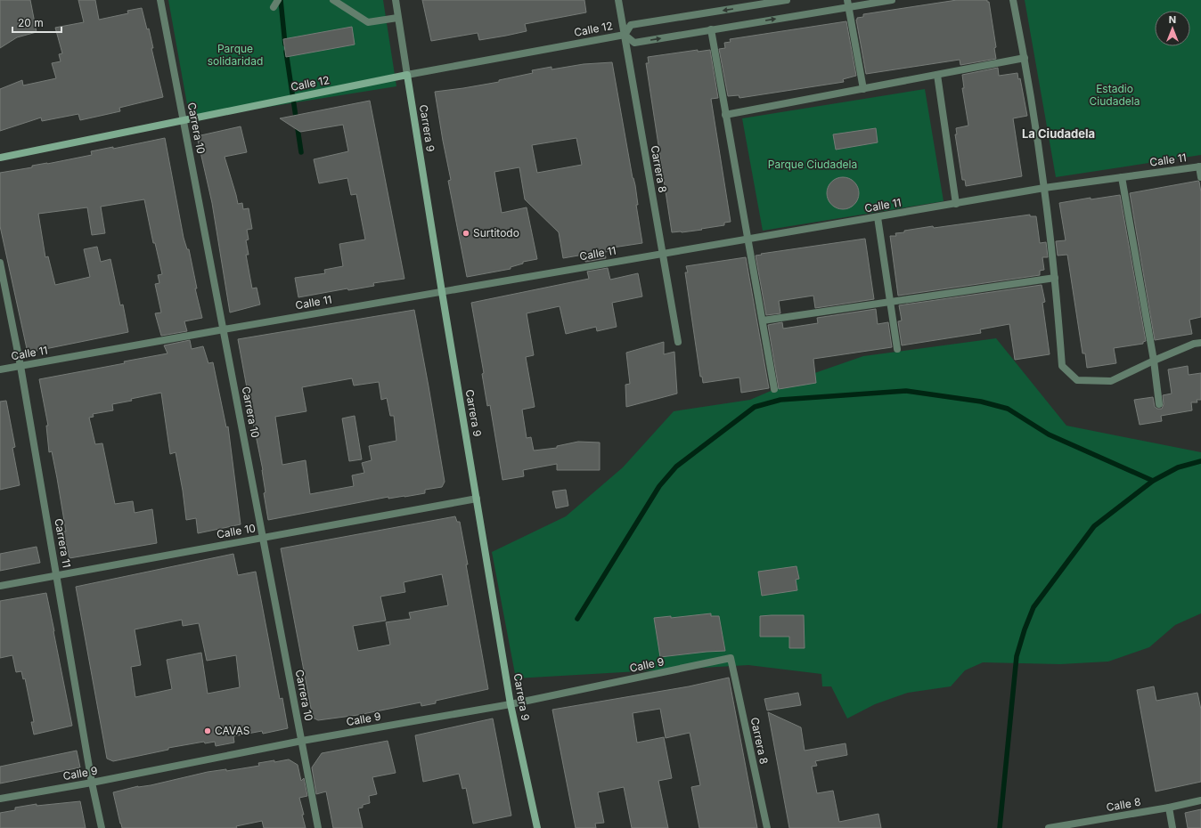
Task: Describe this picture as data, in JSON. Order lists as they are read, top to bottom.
{
  "streets": {
    "main road": ["Calle 12", "Carrera 9"],
    "street": [
      "Carrera 10",
      "Calle 11",
      "Carrera 8",
      "Calle 10",
      "Carrera 11",
      "Calle 9",
      "Calle 8"
    ]
  },
  "crossings": [
    ["Calle 12", "Carrera 10"],
    ["Calle 12", "Carrera 9"],
    ["Calle 12", "Carrera 8"],
    ["Carrera 10", "Calle 11"],
    ["Carrera 10", "Calle 10"],
    ["Carrera 10", "Calle 9"],
    ["Carrera 9", "Calle 11"],
    ["Carrera 9", "Calle 10"],
    ["Carrera 9", "Calle 9"],
    ["Calle 11", "Carrera 8"],
    ["Calle 11", "Carrera 11"],
    ["Carrera 8", "Calle 9"],
    ["Calle 10", "Carrera 11"],
    ["Carrera 11", "Calle 9"]
  ],
  "districts": ["La Ciudadela"],
  "parks": ["Parque solidaridad", "Estadio Ciudadela", "Parque Ciudadela"],
  "places": ["Surtitodo", "CAVAS"],
  "scale_bar": "20 m",
  "north": "top"
}
